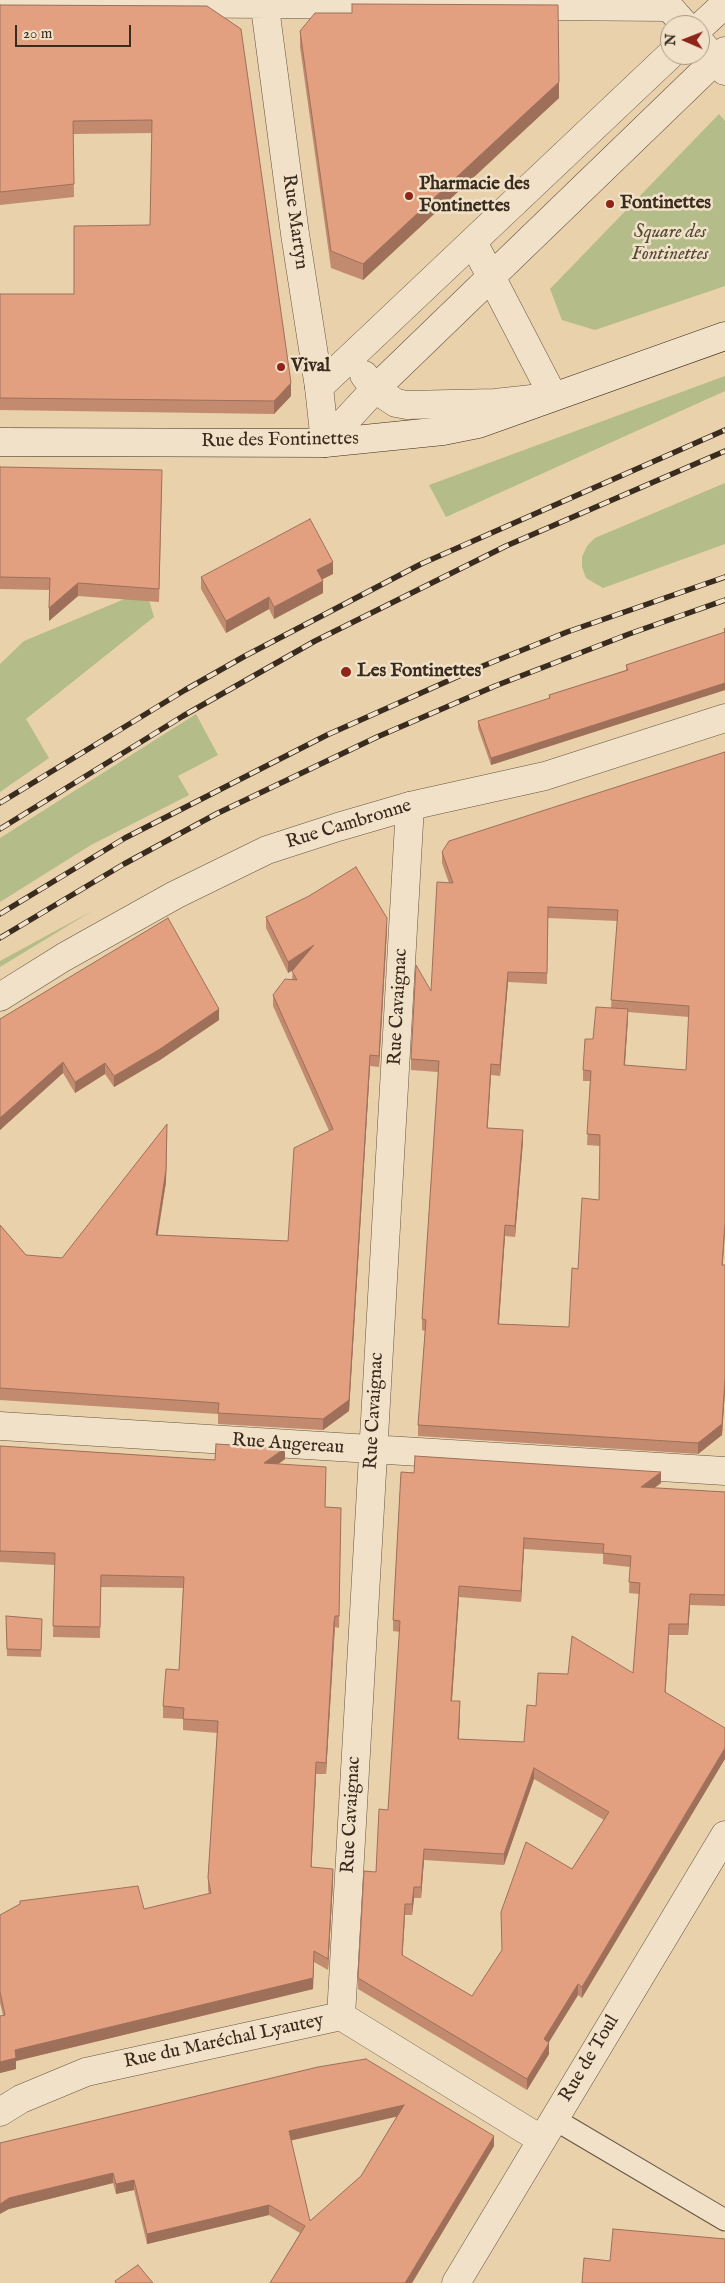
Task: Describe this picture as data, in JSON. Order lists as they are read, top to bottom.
{
  "streets": {
    "street": [
      "Rue Martyn",
      "Rue des Fontinettes",
      "Rue Cambronne",
      "Rue Cavaignac",
      "Rue Augereau",
      "Rue du Maréchal Lyautey",
      "Rue de Toul"
    ]
  },
  "crossings": [
    ["Rue Martyn", "Rue des Fontinettes"],
    ["Rue Cambronne", "Rue Cavaignac"],
    ["Rue Cavaignac", "Rue Augereau"],
    ["Rue Cavaignac", "Rue du Maréchal Lyautey"],
    ["Rue du Maréchal Lyautey", "Rue de Toul"]
  ],
  "parks": ["Square des Fontinettes"],
  "places": [
    "Pharmacie des Fontinettes",
    "Fontinettes",
    "Vival",
    "Les Fontinettes"
  ],
  "scale_bar": "20 m",
  "north": "left"
}
